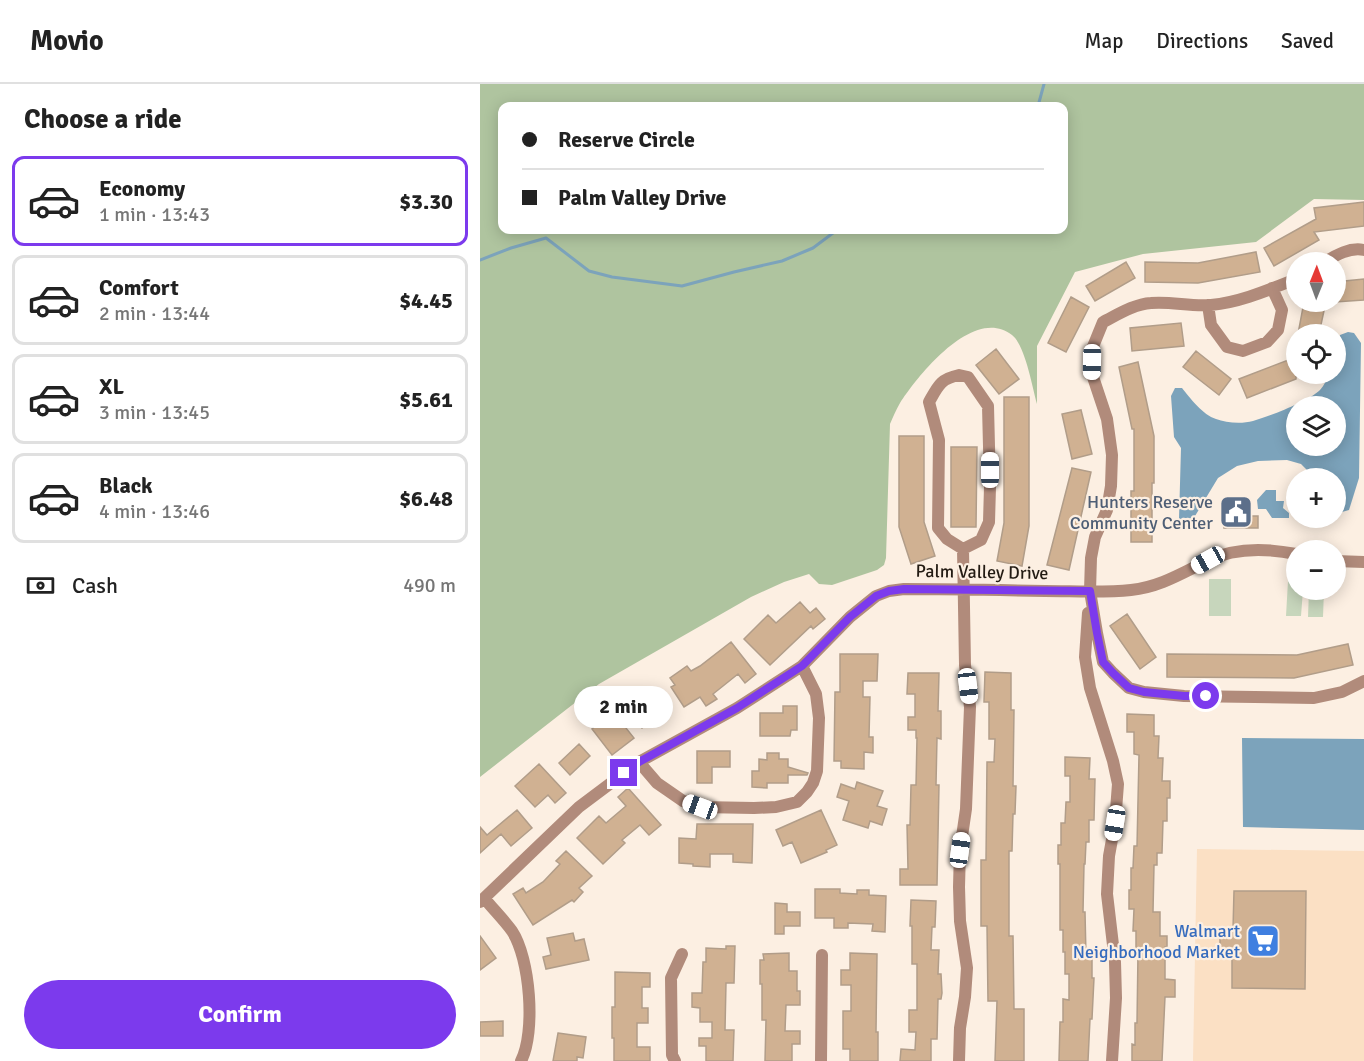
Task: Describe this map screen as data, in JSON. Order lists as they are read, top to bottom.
{
  "streets": {
    "street": ["Palm Valley Drive"]
  },
  "places": {
    "public building": ["Hunters Reserve Community Center"],
    "supermarket": ["Walmart Neighborhood Market"]
  },
  "north": "top",
  "page": {
    "header": "Movio",
    "nav": ["Map", "Directions", "Saved"],
    "heading": "Choose a ride",
    "banner": ["Reserve Circle", "Palm Valley Drive"],
    "list": [
      {
        "name": "Economy",
        "note": "1 min · 13:43",
        "value": "$3.30"
      },
      {
        "name": "Comfort",
        "note": "2 min · 13:44",
        "value": "$4.45"
      },
      {
        "name": "XL",
        "note": "3 min · 13:45",
        "value": "$5.61"
      },
      {
        "name": "Black",
        "note": "4 min · 13:46",
        "value": "$6.48"
      }
    ],
    "map_buttons": ["+", "−"],
    "pay": ["Cash", "490 m"],
    "bubble": "2 min",
    "buttons": "Confirm"
  }
}
